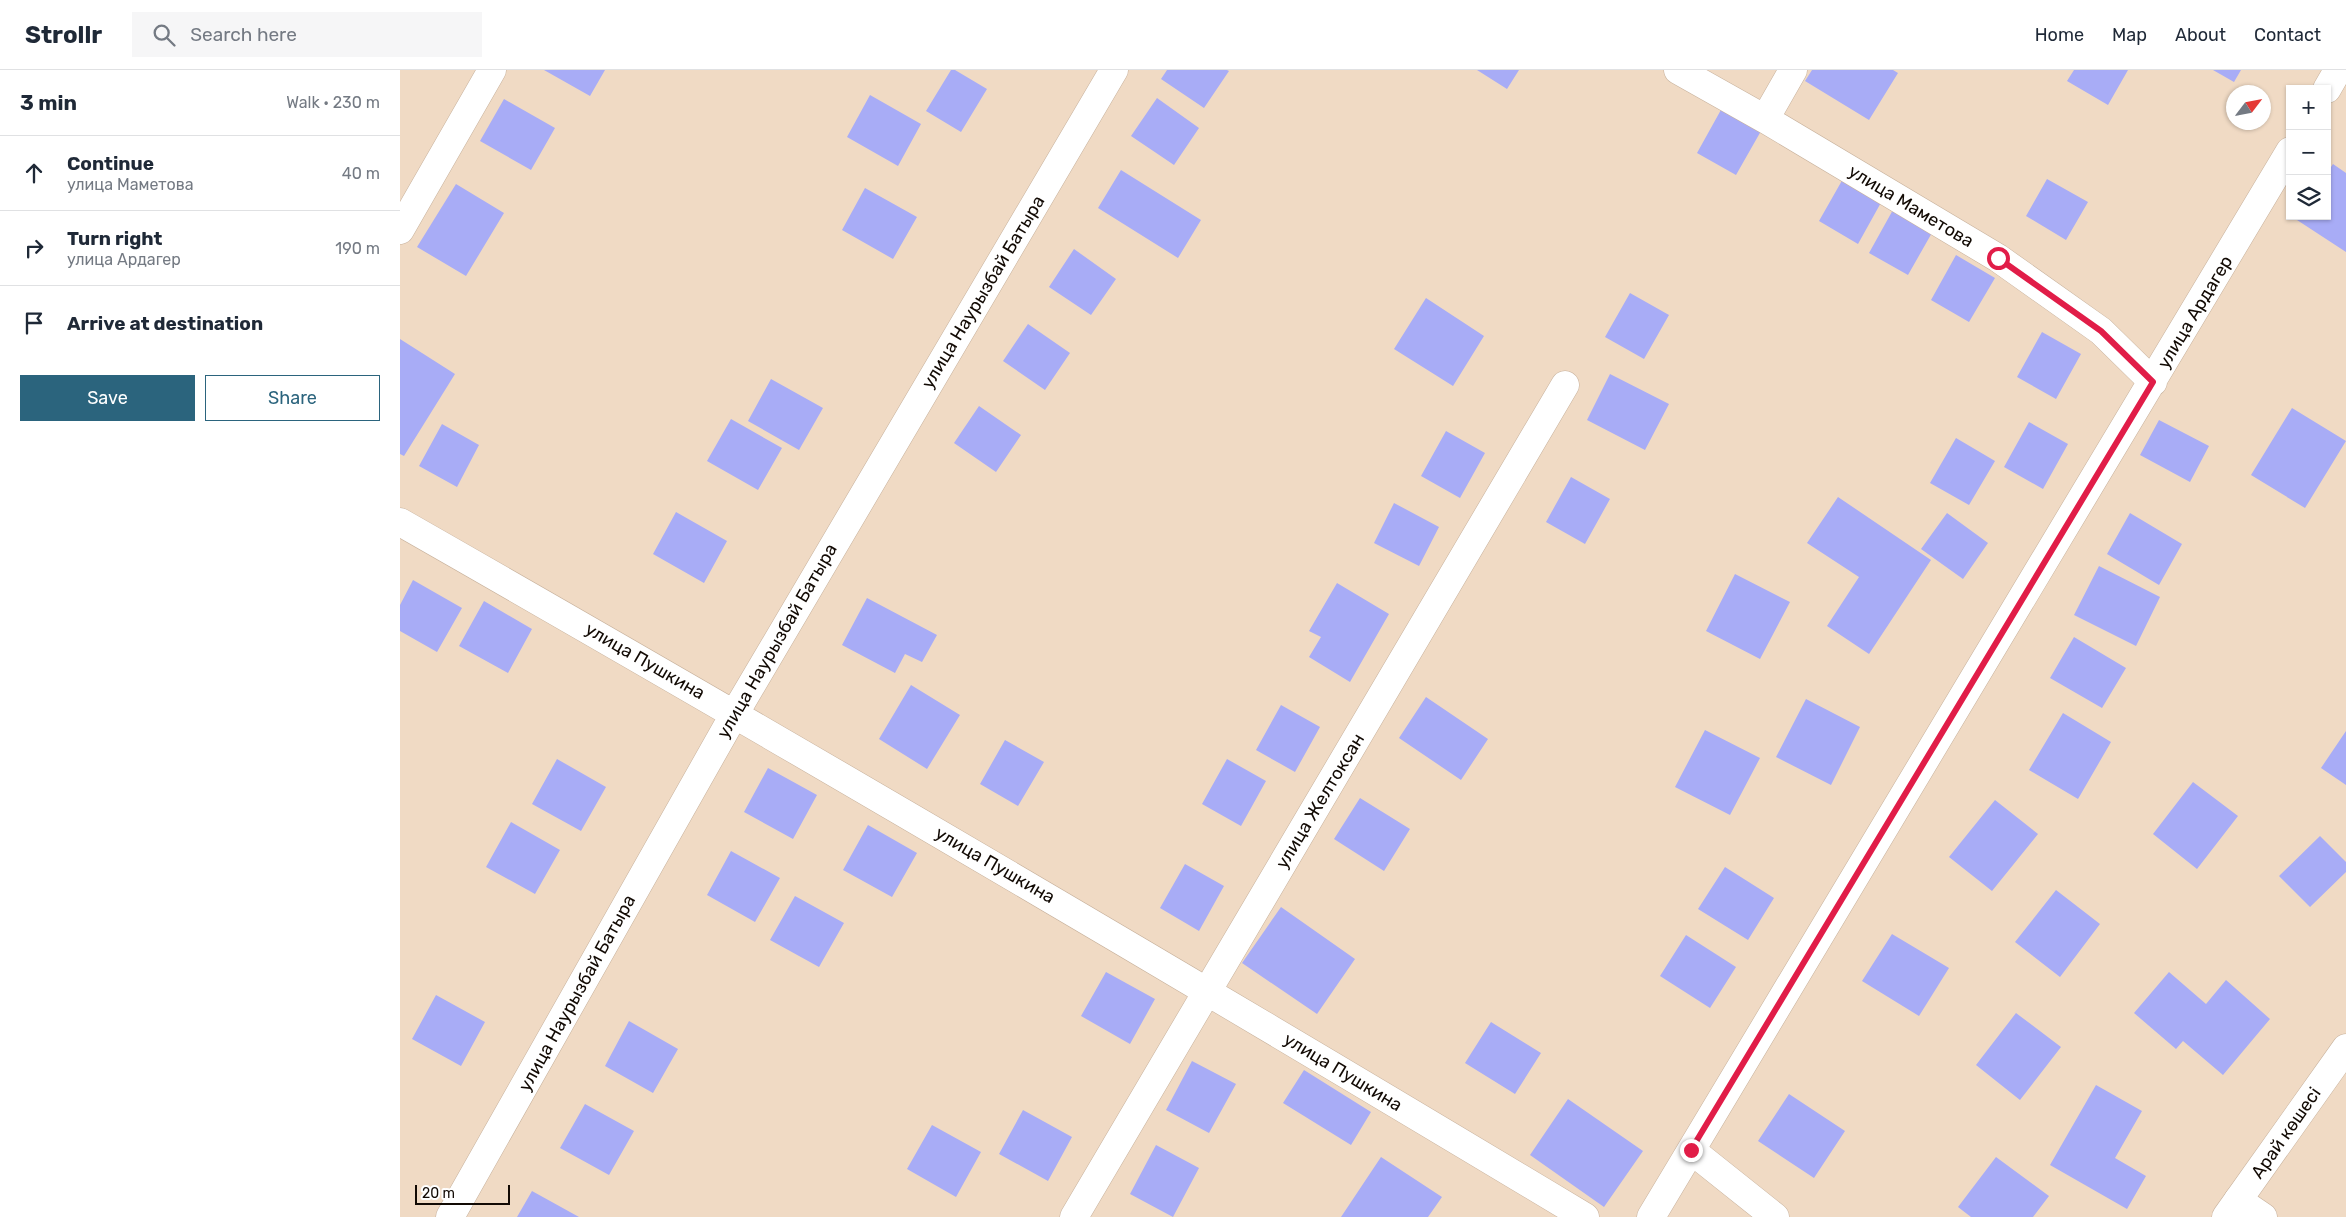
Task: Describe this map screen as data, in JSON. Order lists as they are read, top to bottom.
{
  "streets": {
    "street": [
      "улица Маметова",
      "улица Наурызбай Батыра",
      "улица Ардагер",
      "улица Пушкина",
      "улица Желтоксан",
      "Арай көшесі"
    ]
  },
  "crossings": [
    ["улица Маметова", "улица Ардагер"],
    ["улица Наурызбай Батыра", "улица Пушкина"],
    ["улица Пушкина", "улица Желтоксан"]
  ],
  "scale_bar": "20 m",
  "north": "top right",
  "page": {
    "header": "Strollr",
    "search": "Search here",
    "nav": [
      "Home",
      "Map",
      "About",
      "Contact"
    ],
    "heading": ["3 min", "Walk · 230 m"],
    "map_buttons": ["+", "−"],
    "list": [
      ["Continue", "улица Маметова", "40 m"],
      ["Turn right", "улица Ардагер", "190 m"],
      "Arrive at destination"
    ],
    "buttons": ["Save", "Share"],
    "scale": "20 m"
  }
}
